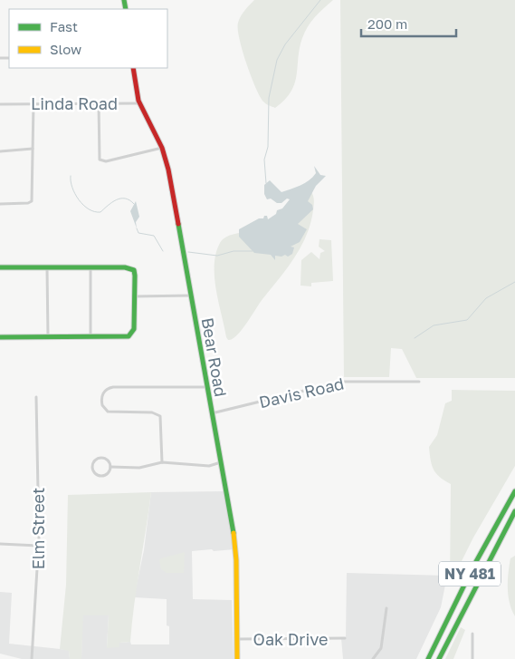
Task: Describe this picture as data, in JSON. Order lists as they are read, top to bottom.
{
  "streets": {
    "main road": ["Bear Road", "NY 481"],
    "street": [
      "Linda Road",
      "Davis Road",
      "Elm Street",
      "Oak Drive"
    ]
  },
  "crossings": [
    ["Linda Road", "Bear Road"],
    ["Bear Road", "Davis Road"],
    ["Bear Road", "Oak Drive"]
  ],
  "legend": ["Fast", "Slow"],
  "scale_bar": "200 m"
}
